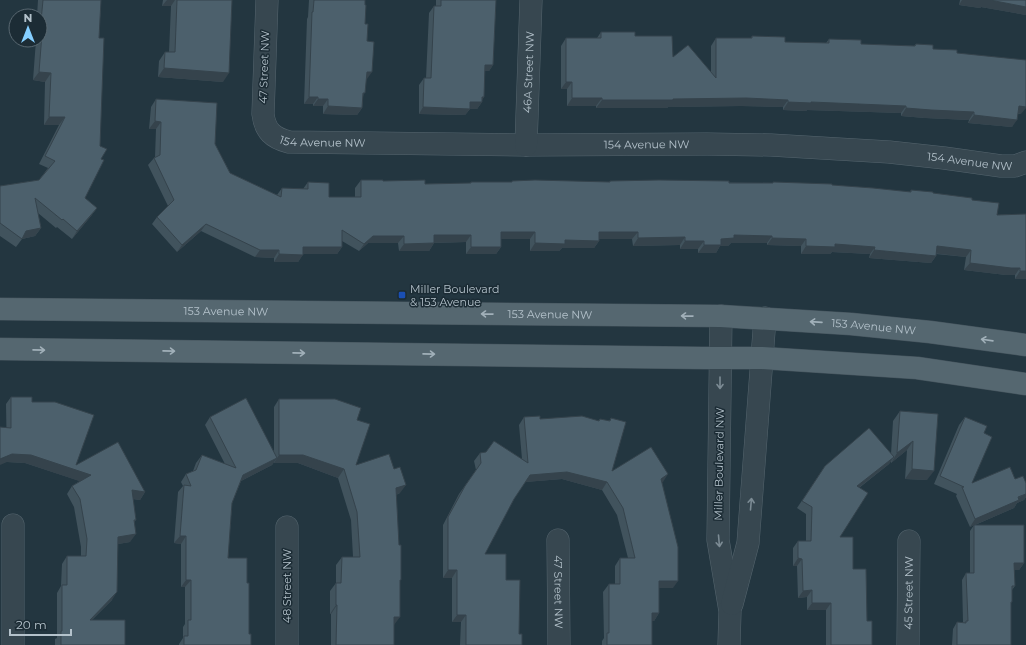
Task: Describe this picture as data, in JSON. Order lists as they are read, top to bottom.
{
  "streets": {
    "main road": ["153 Avenue NW"],
    "street": [
      "47 Street NW",
      "46A Street NW",
      "154 Avenue NW",
      "Miller Boulevard NW",
      "48 Street NW",
      "45 Street NW"
    ]
  },
  "crossings": [
    ["47 Street NW", "154 Avenue NW"],
    ["46A Street NW", "154 Avenue NW"],
    ["153 Avenue NW", "Miller Boulevard NW"]
  ],
  "places": {
    "transit": ["Miller Boulevard & 153 Avenue"]
  },
  "scale_bar": "20 m",
  "north": "top"
}
